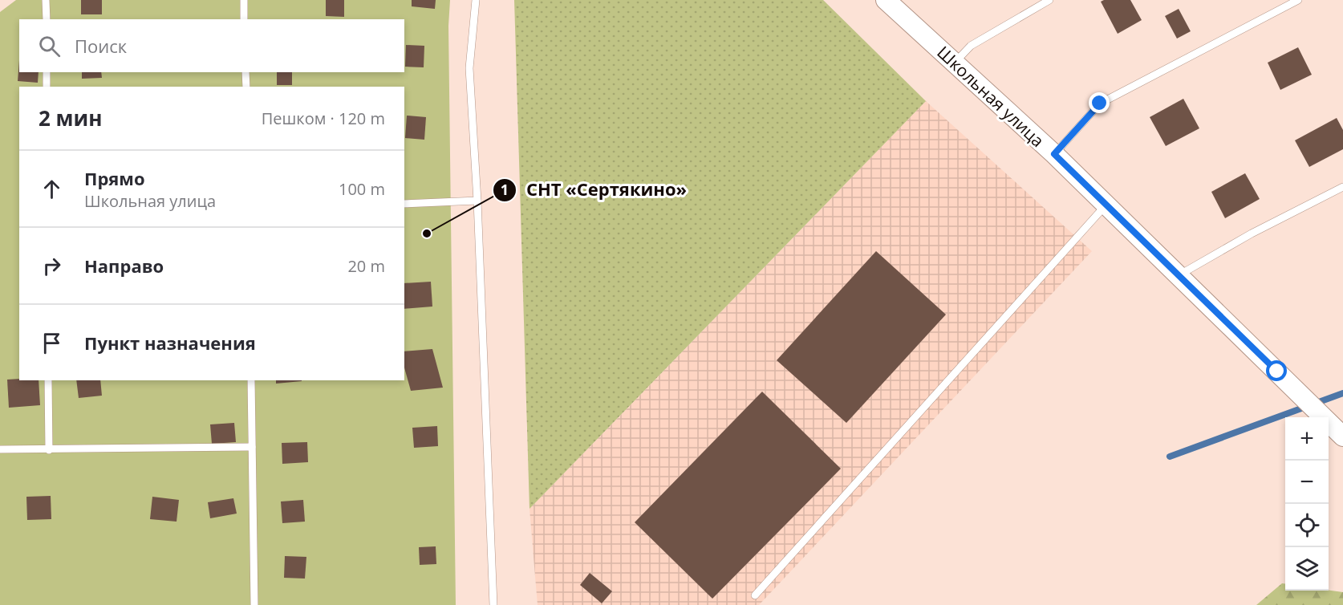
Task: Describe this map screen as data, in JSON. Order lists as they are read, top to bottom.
{
  "streets": {
    "street": ["Школьная улица"]
  },
  "places": ["СНТ «Сертякино»"],
  "page": {
    "search": "Поиск",
    "heading": ["2 мин", "Пешком · 120 m"],
    "list": [
      ["Прямо", "Школьная улица", "100 m"],
      ["Направо", "20 m"],
      "Пункт назначения"
    ],
    "map_buttons": ["+", "−"]
  }
}
